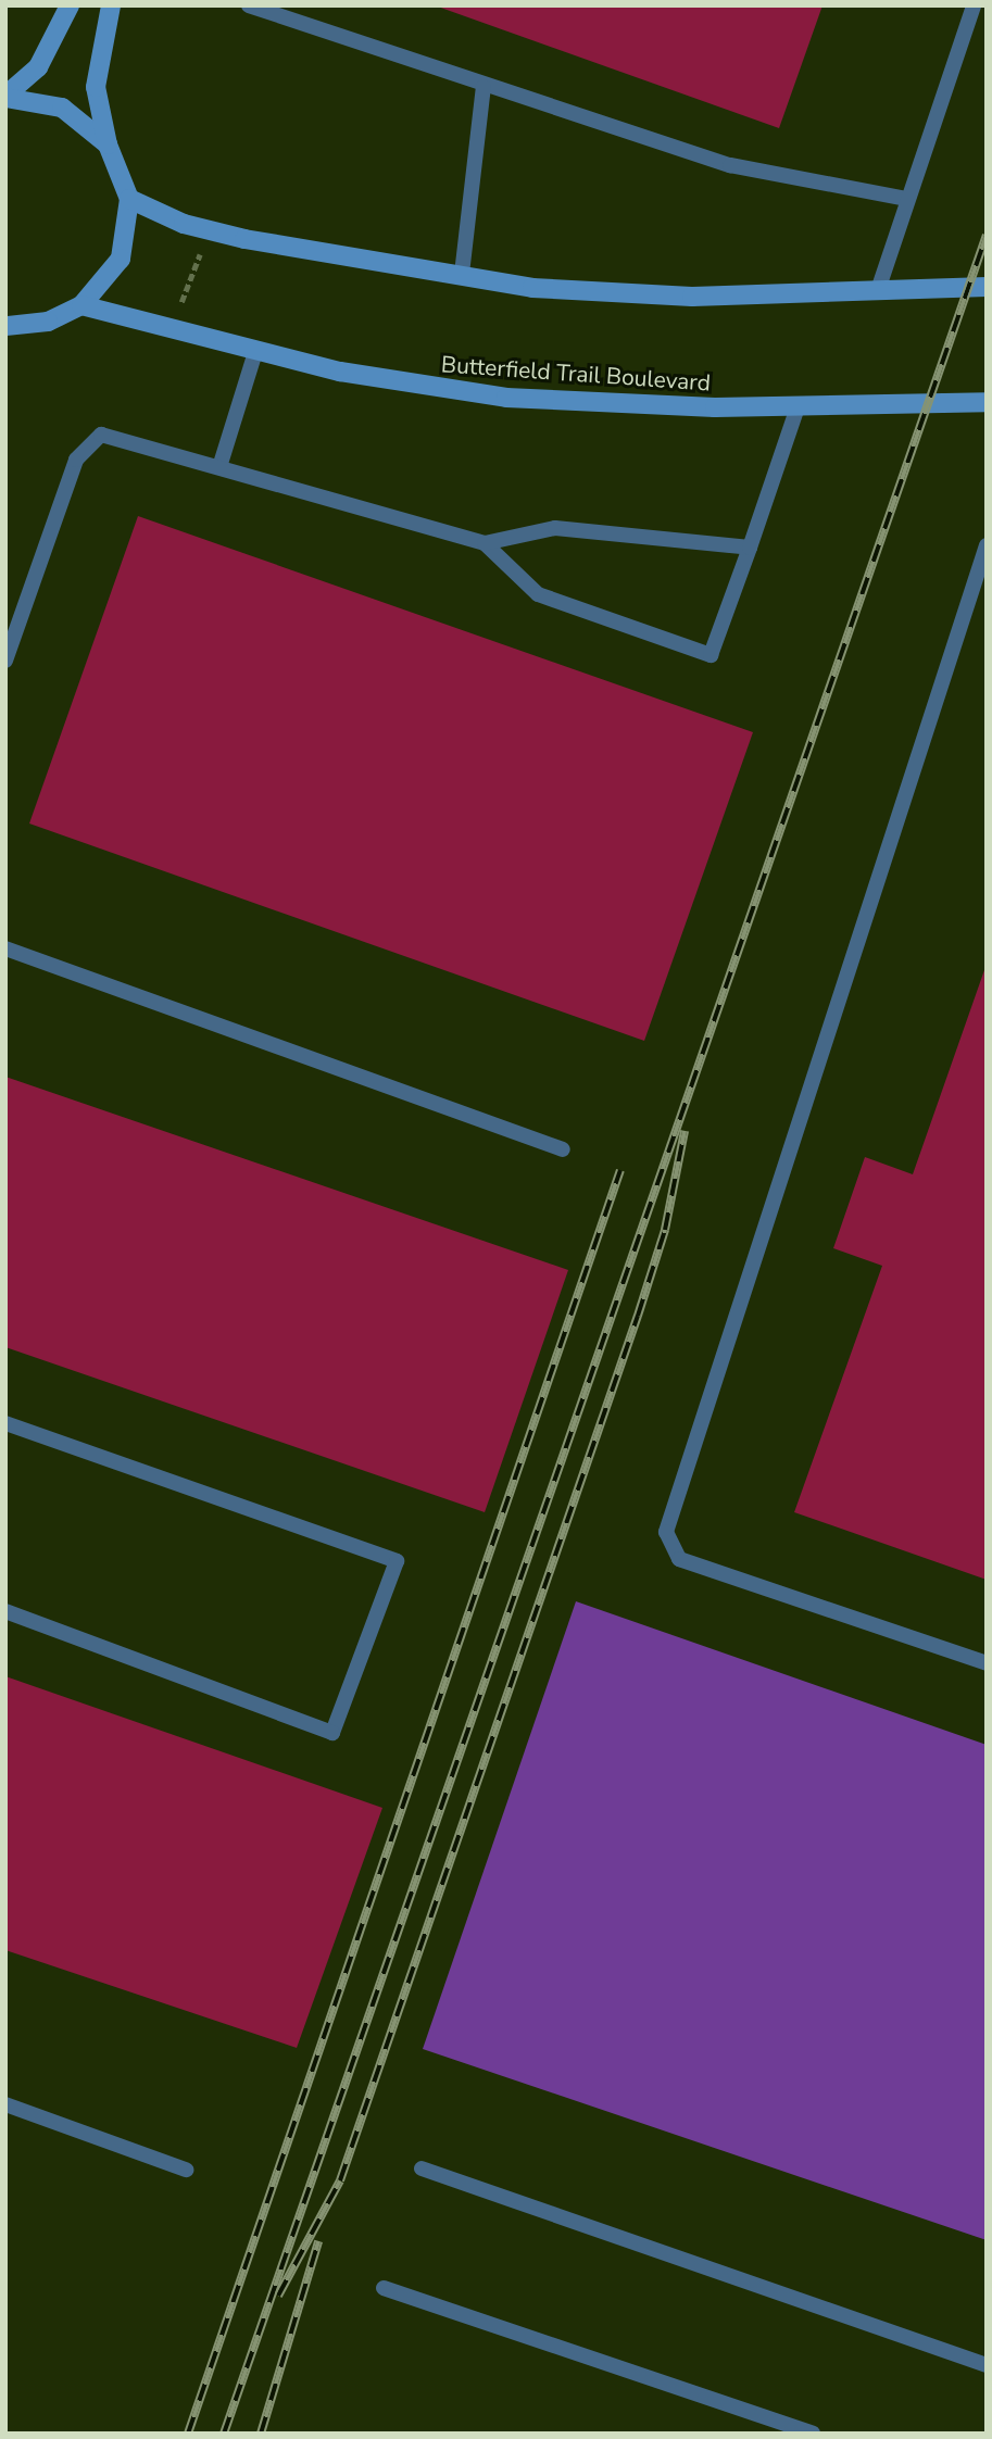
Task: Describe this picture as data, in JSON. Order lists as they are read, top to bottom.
{
  "streets": {
    "street": ["Butterfield Trail Boulevard"]
  }
}
